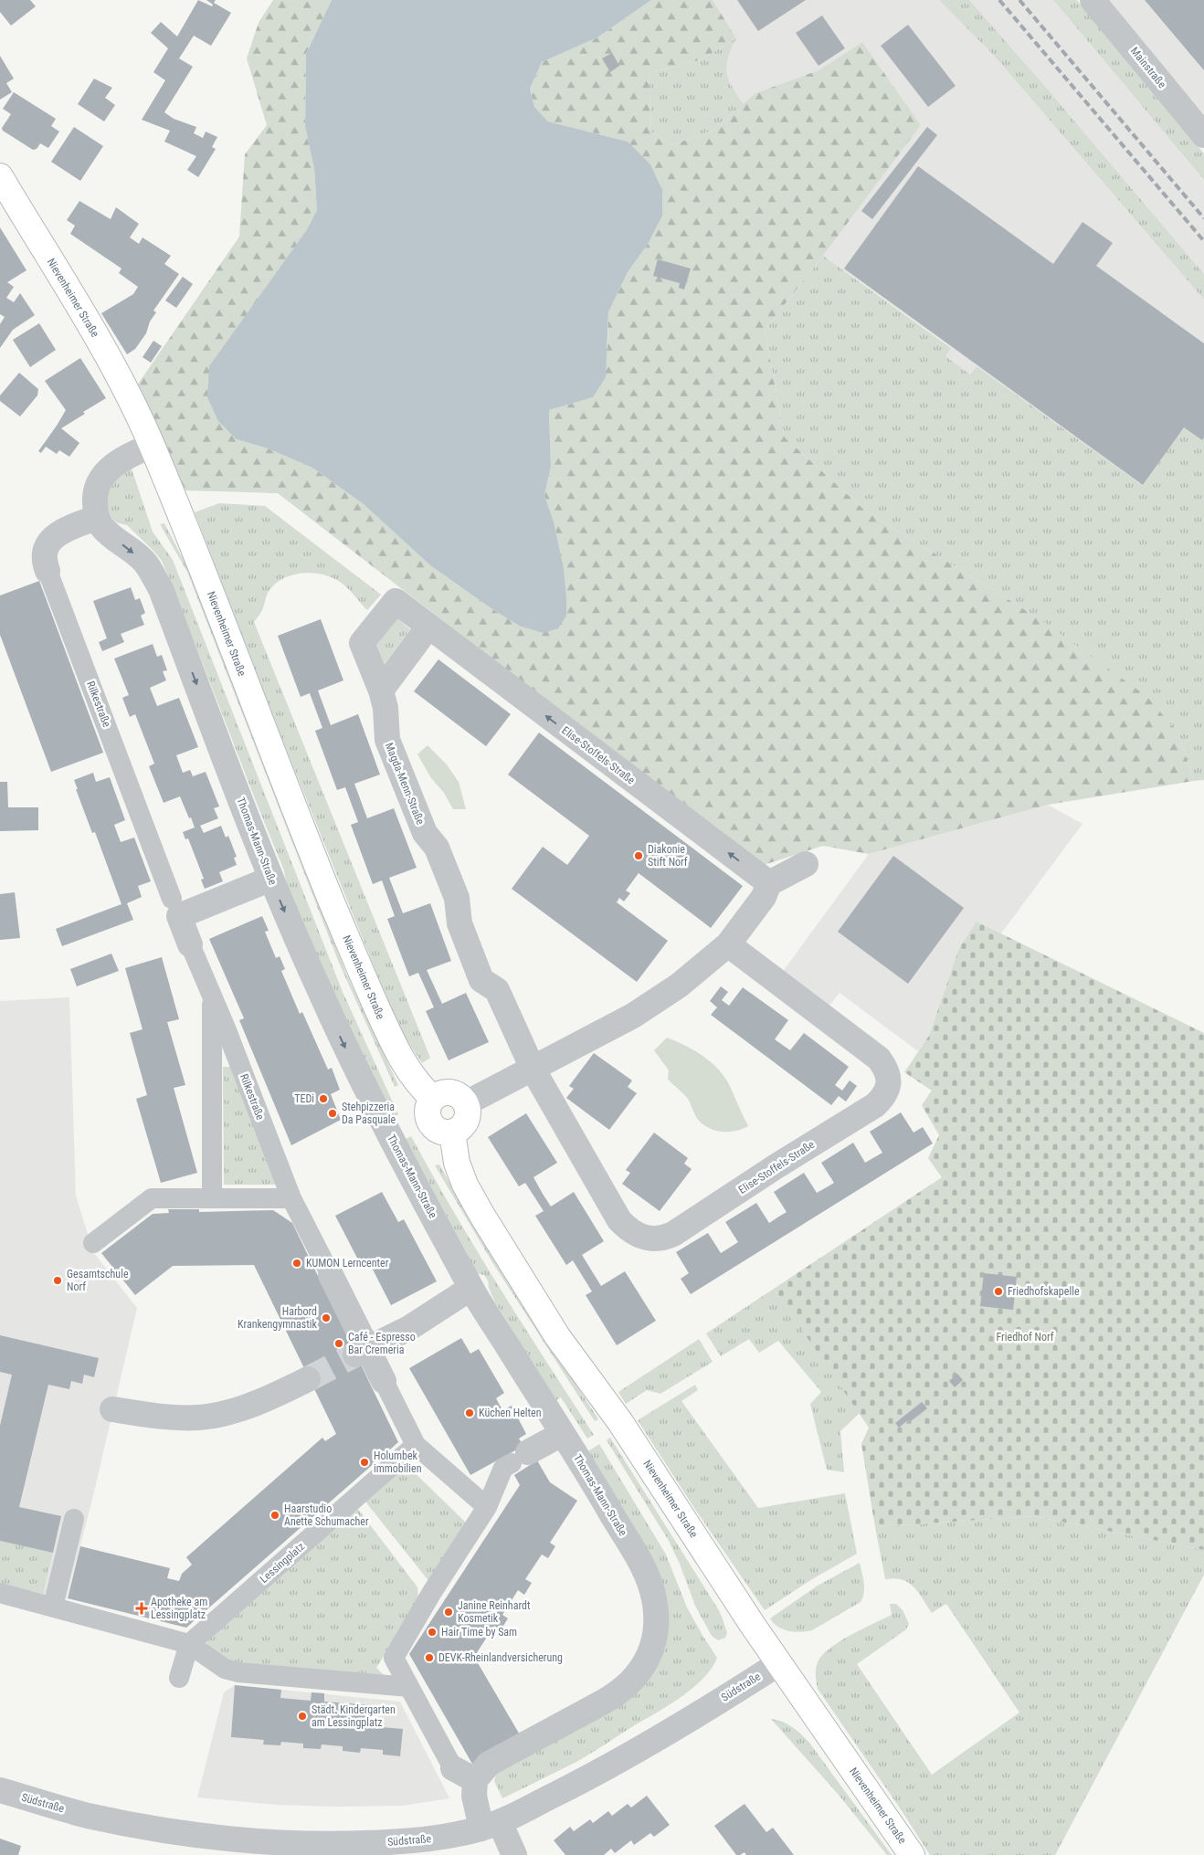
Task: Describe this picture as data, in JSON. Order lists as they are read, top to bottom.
{
  "streets": {
    "main road": ["Nievenheimer Straße"],
    "street": [
      "Mainstraße",
      "Rilkestraße",
      "Elise-Stoffels-Straße",
      "Magda-Menn-Straße",
      "Thomas-Mann-Straße",
      "Lessingplatz",
      "Südstraße"
    ]
  },
  "crossings": [
    ["Nievenheimer Straße", "Südstraße"],
    ["Rilkestraße", "Thomas-Mann-Straße"],
    ["Elise-Stoffels-Straße", "Magda-Menn-Straße"]
  ],
  "one_way": ["Elise-Stoffels-Straße", "Thomas-Mann-Straße"],
  "parks": ["Friedhof Norf"],
  "places": {
    "other": [
      "Diakonie Stift Norf",
      "TEDi",
      "Stehpizzeria Da Pasquale",
      "KUMON Lerncenter",
      "Gesamtschule Norf",
      "Friedhofskapelle",
      "Harbord Krankengymnastik",
      "Café - Espresso Bar Cremeria",
      "Küchen Helten",
      "Holumbek immobilien",
      "Haarstudio Anette Schumacher",
      "Janine Reinhardt Kosmetik",
      "Hair Time by Sam",
      "DEVK-Rheinlandversicherung",
      "Städt. Kindergarten am Lessingplatz"
    ],
    "health": ["Apotheke am Lessingplatz"]
  }
}
